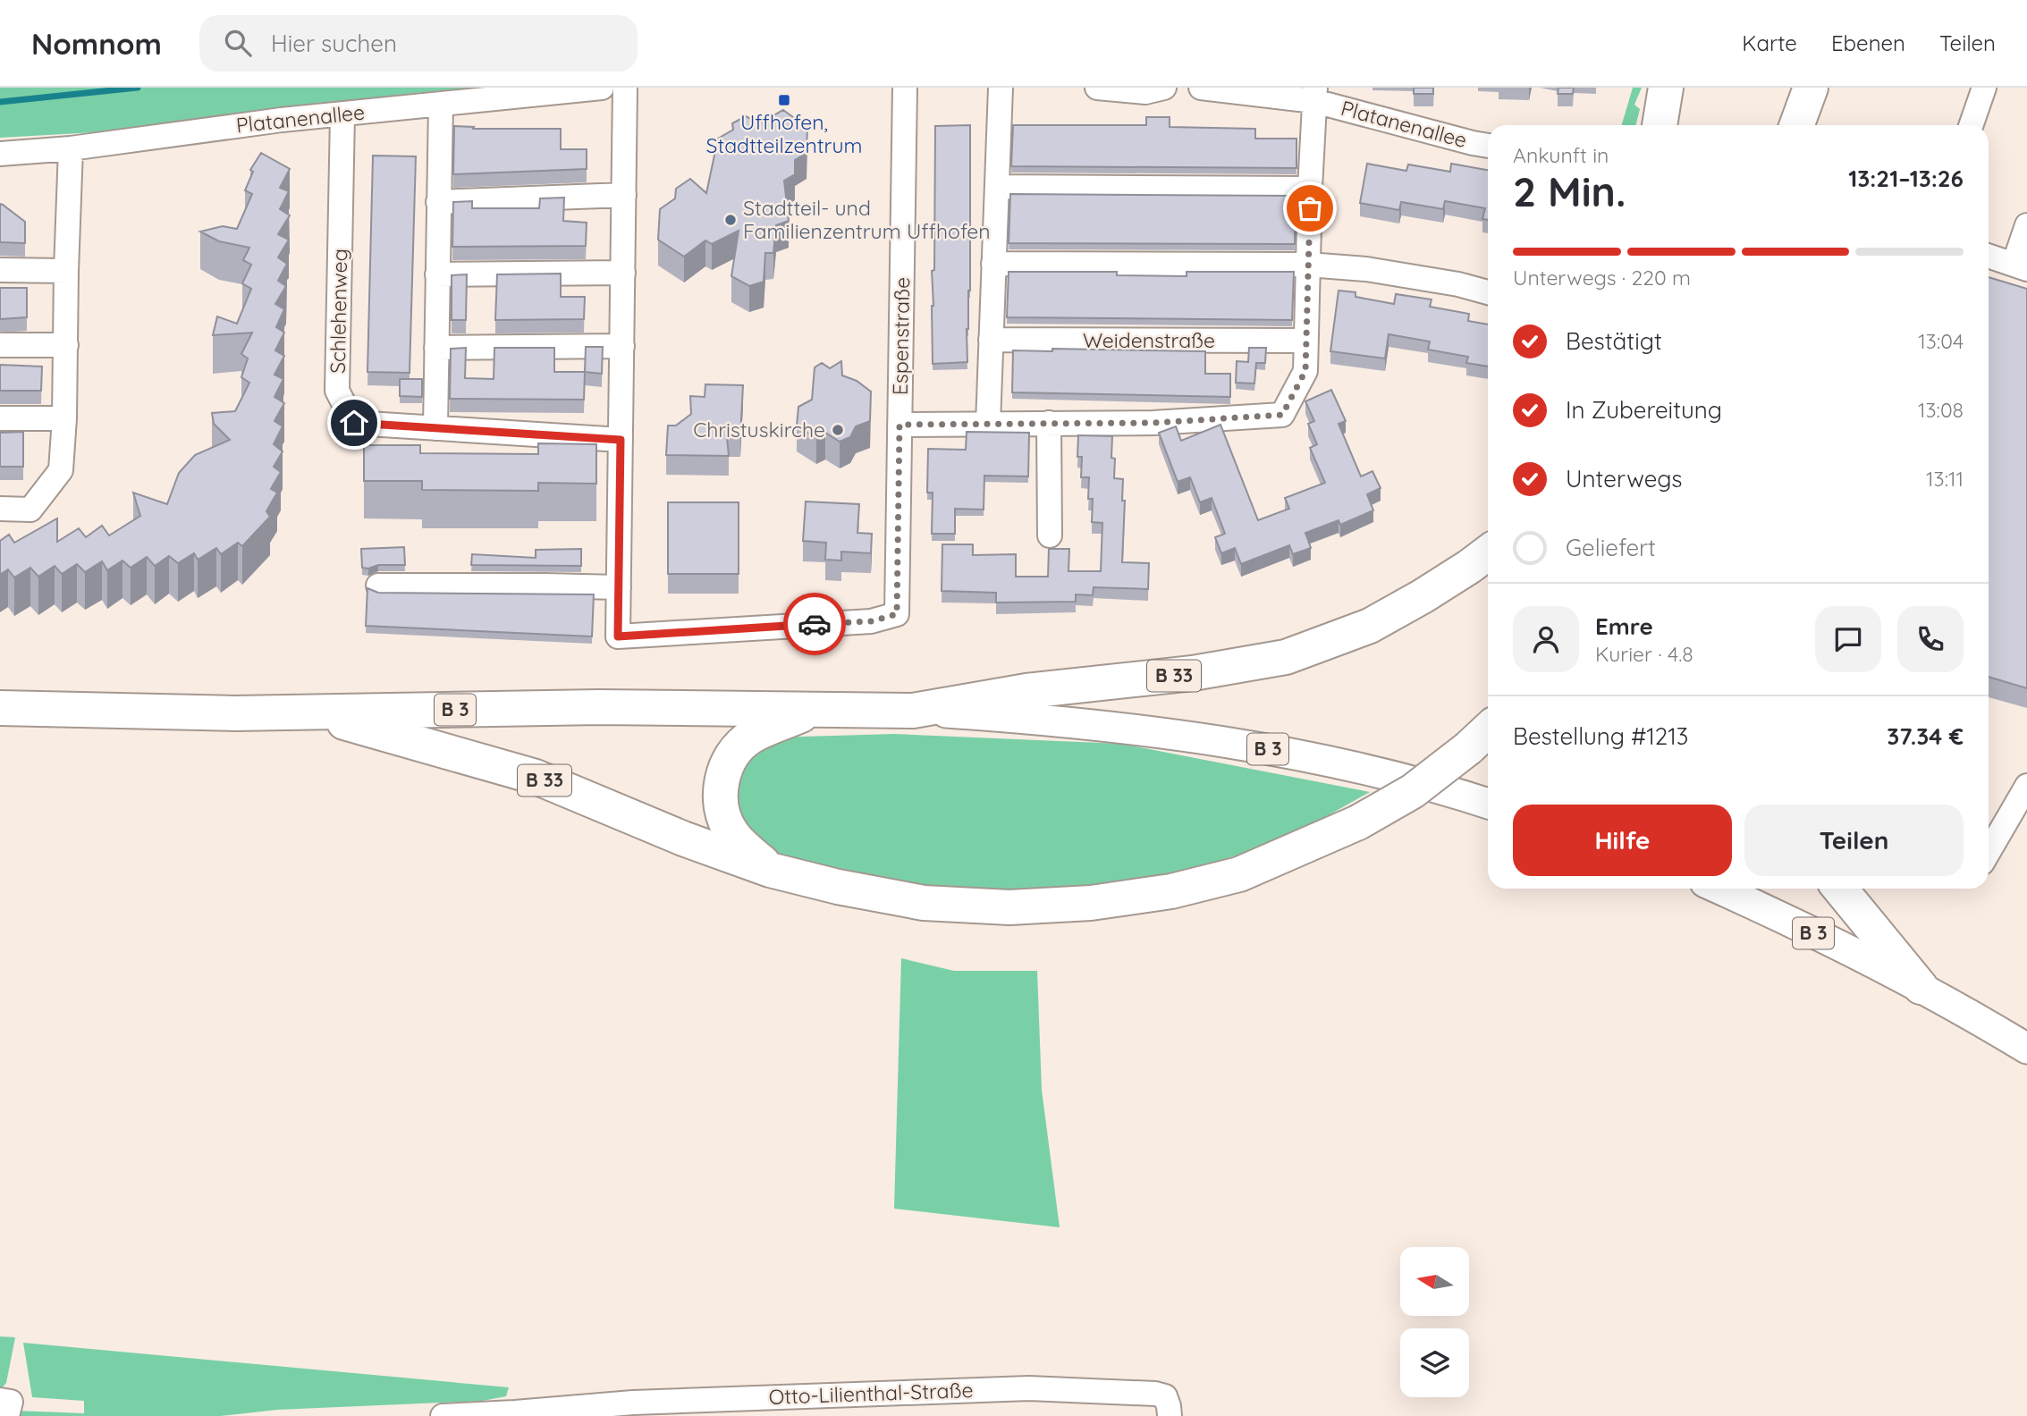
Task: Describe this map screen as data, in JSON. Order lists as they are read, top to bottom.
{
  "streets": {
    "highway": ["B 33", "B 3"],
    "street": [
      "Platanenallee",
      "Schlehenweg",
      "Espenstraße",
      "Weidenstraße",
      "Otto-Lilienthal-Straße"
    ]
  },
  "crossings": [
    ["Platanenallee", "Schlehenweg"],
    ["Schlehenweg", "Espenstraße"],
    ["B 33", "B 3"]
  ],
  "places": {
    "transit": ["Uffhofen, Stadtteilzentrum"],
    "other": ["Stadtteil- und Familienzentrum Uffhofen", "Christuskirche"]
  },
  "north": "left",
  "page": {
    "header": "Nomnom",
    "search": "Hier suchen",
    "nav": ["Karte", "Ebenen", "Teilen"],
    "heading": ["2 Min.", "Ankunft in", "13:21–13:26"],
    "panel": [
      "Emre",
      "Kurier · 4.8",
      "Bestellung #1213",
      "37.34 €"
    ],
    "bar": "Unterwegs · 220 m",
    "list": [
      ["Bestätigt", "13:04"],
      ["In Zubereitung", "13:08"],
      ["Unterwegs", "13:11"],
      "Geliefert"
    ],
    "buttons": ["Hilfe", "Teilen"]
  }
}
